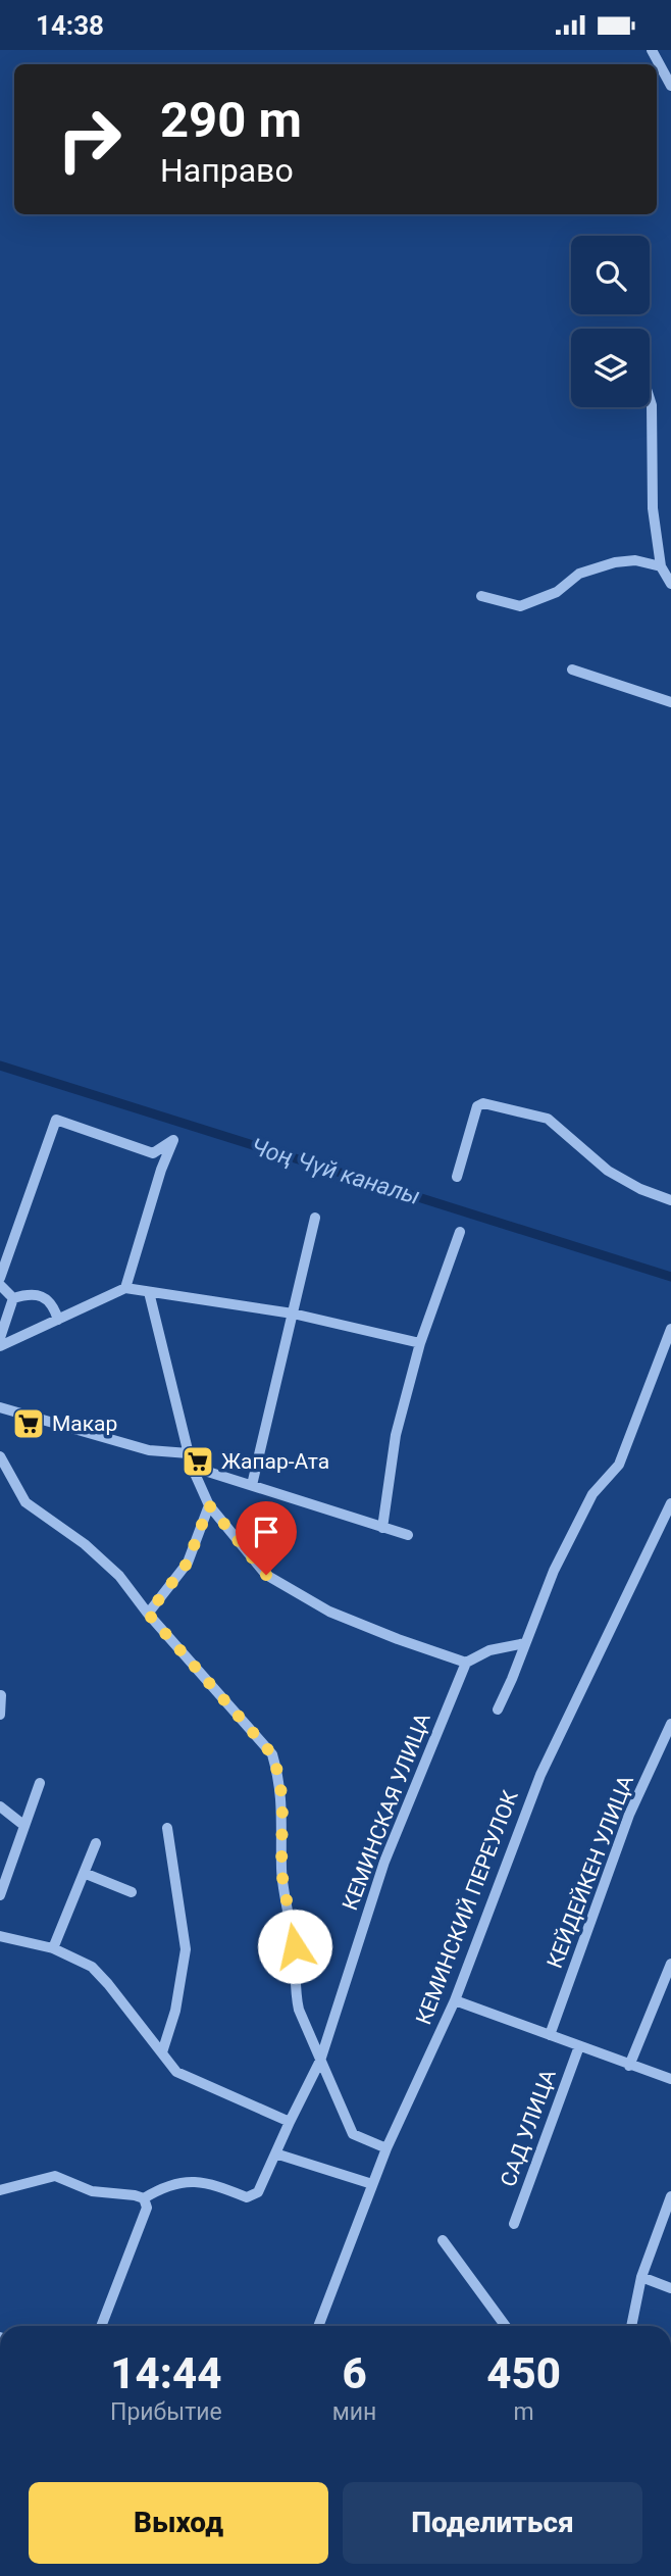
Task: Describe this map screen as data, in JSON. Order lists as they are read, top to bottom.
{
  "streets": {
    "street": [
      "КЕМИНСКАЯ УЛИЦА",
      "КЕЙДЕЙКЕН УЛИЦА",
      "КЕМИНСКИЙ ПЕРЕУЛОК",
      "САД УЛИЦА"
    ]
  },
  "water": ["Чоң Чүй каналы"],
  "places": {
    "supermarket": ["Макар", "Жапар-Ата"]
  },
  "page": {
    "status": "14:38",
    "turn": ["290 m", "Направо"],
    "eta": [
      "14:44",
      "Прибытие",
      "6",
      "мин",
      "450",
      "m"
    ],
    "buttons": ["Выход", "Поделиться"]
  }
}
